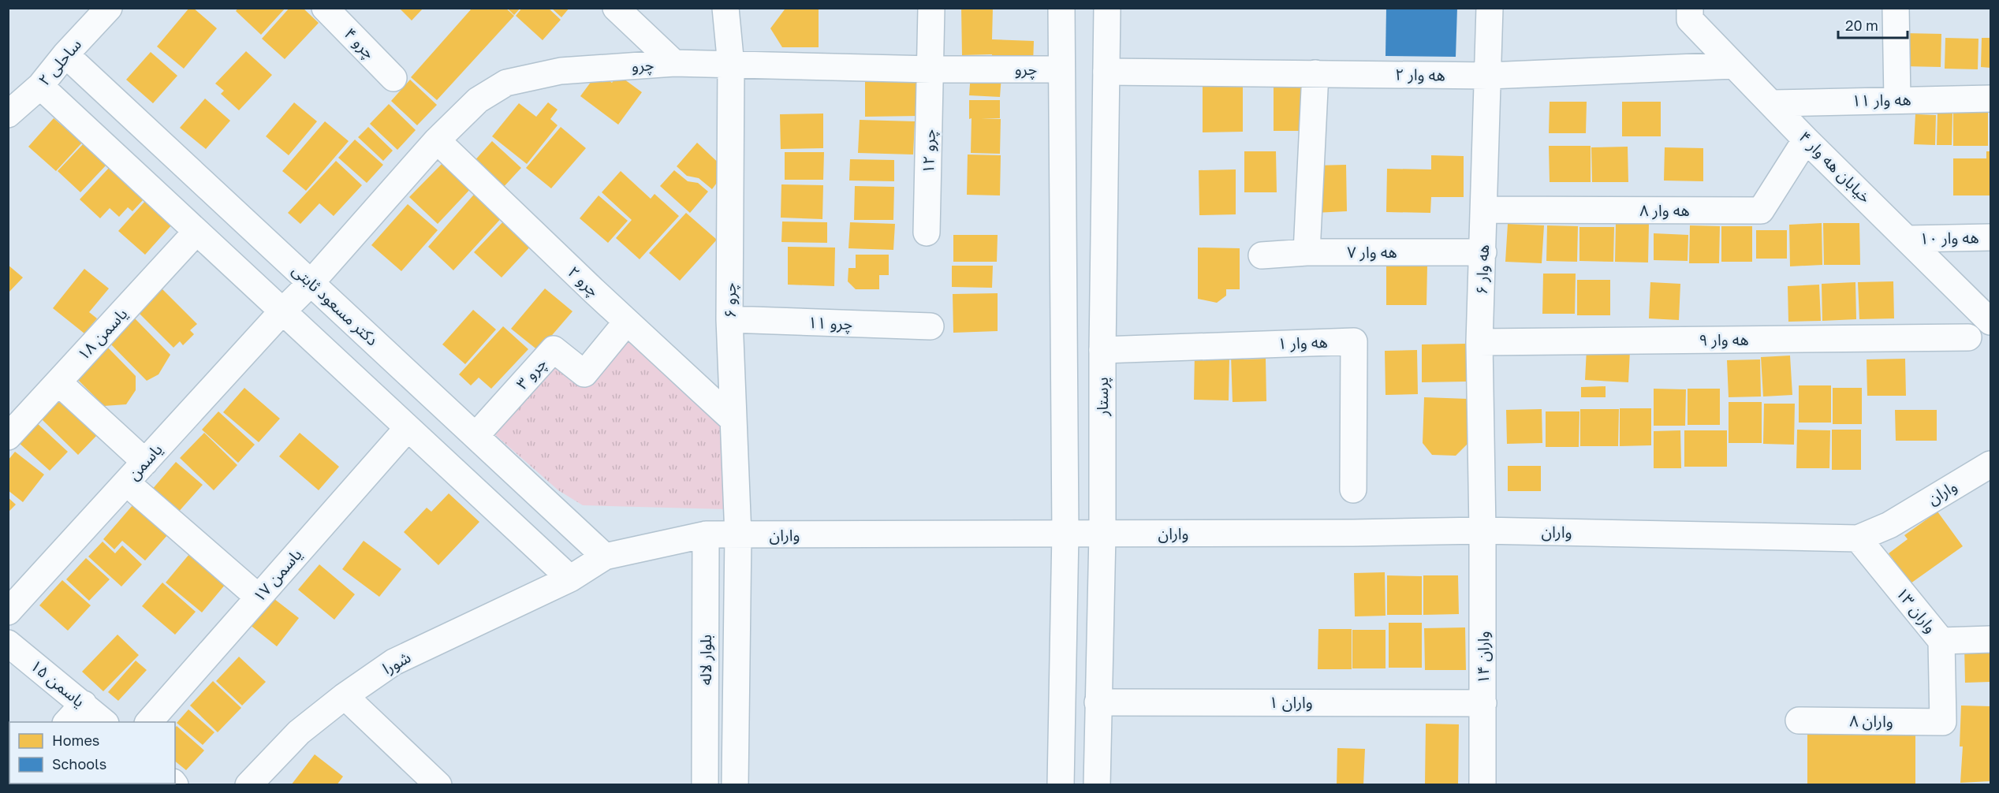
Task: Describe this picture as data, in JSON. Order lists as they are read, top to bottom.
{
  "streets": {
    "street": [
      "چرو ۴",
      "ساحلی ۲",
      "چرو",
      "هه وار ۲",
      "هه وار ۱۱",
      "چرو ۱۲",
      "خیابان هه وار ۴",
      "هه وار ۸",
      "هه وار ۱۰",
      "هه وار ۷",
      "هه وار ۶",
      "چرو ۲",
      "چرو ۶",
      "دکتر مسعود ثابتی",
      "چرو ۱۱",
      "یاسمن ۱۸",
      "هه وار ۹",
      "هه وار ۱",
      "چرو ۳",
      "پرستار",
      "یاسمن",
      "واران",
      "یاسمن ۱۷",
      "واران ۱۳",
      "واران ۱۴",
      "بلوار لاله",
      "شورا",
      "یاسمن ۱۵",
      "واران ۱",
      "واران ۸"
    ]
  },
  "crossings": [
    ["ساحلی ۲", "دکتر مسعود ثابتی"],
    ["چرو", "چرو ۱۲"],
    ["چرو", "چرو ۲"],
    ["چرو", "چرو ۶"],
    ["چرو", "دکتر مسعود ثابتی"],
    ["چرو", "یاسمن"],
    ["هه وار ۲", "خیابان هه وار ۴"],
    ["هه وار ۲", "هه وار ۶"],
    ["هه وار ۲", "پرستار"],
    ["هه وار ۱۱", "خیابان هه وار ۴"],
    ["خیابان هه وار ۴", "هه وار ۸"],
    ["خیابان هه وار ۴", "هه وار ۱۰"],
    ["هه وار ۸", "هه وار ۶"],
    ["هه وار ۷", "هه وار ۶"],
    ["هه وار ۶", "هه وار ۹"],
    ["هه وار ۶", "واران"],
    ["هه وار ۶", "واران ۱۴"],
    ["چرو ۲", "چرو ۶"],
    ["چرو ۲", "چرو ۳"],
    ["چرو ۶", "چرو ۱۱"],
    ["چرو ۶", "واران"],
    ["چرو ۶", "بلوار لاله"],
    ["دکتر مسعود ثابتی", "چرو ۳"],
    ["دکتر مسعود ثابتی", "یاسمن"],
    ["دکتر مسعود ثابتی", "واران"],
    ["هه وار ۱", "پرستار"],
    ["پرستار", "واران"],
    ["پرستار", "واران ۱"],
    ["واران", "واران ۱۳"],
    ["واران", "واران ۱۴"],
    ["واران", "بلوار لاله"],
    ["واران", "شورا"],
    ["واران ۱۳", "واران ۸"],
    ["واران ۱۴", "واران ۱"]
  ],
  "legend": ["Homes", "Schools"],
  "scale_bar": "20 m"
}
